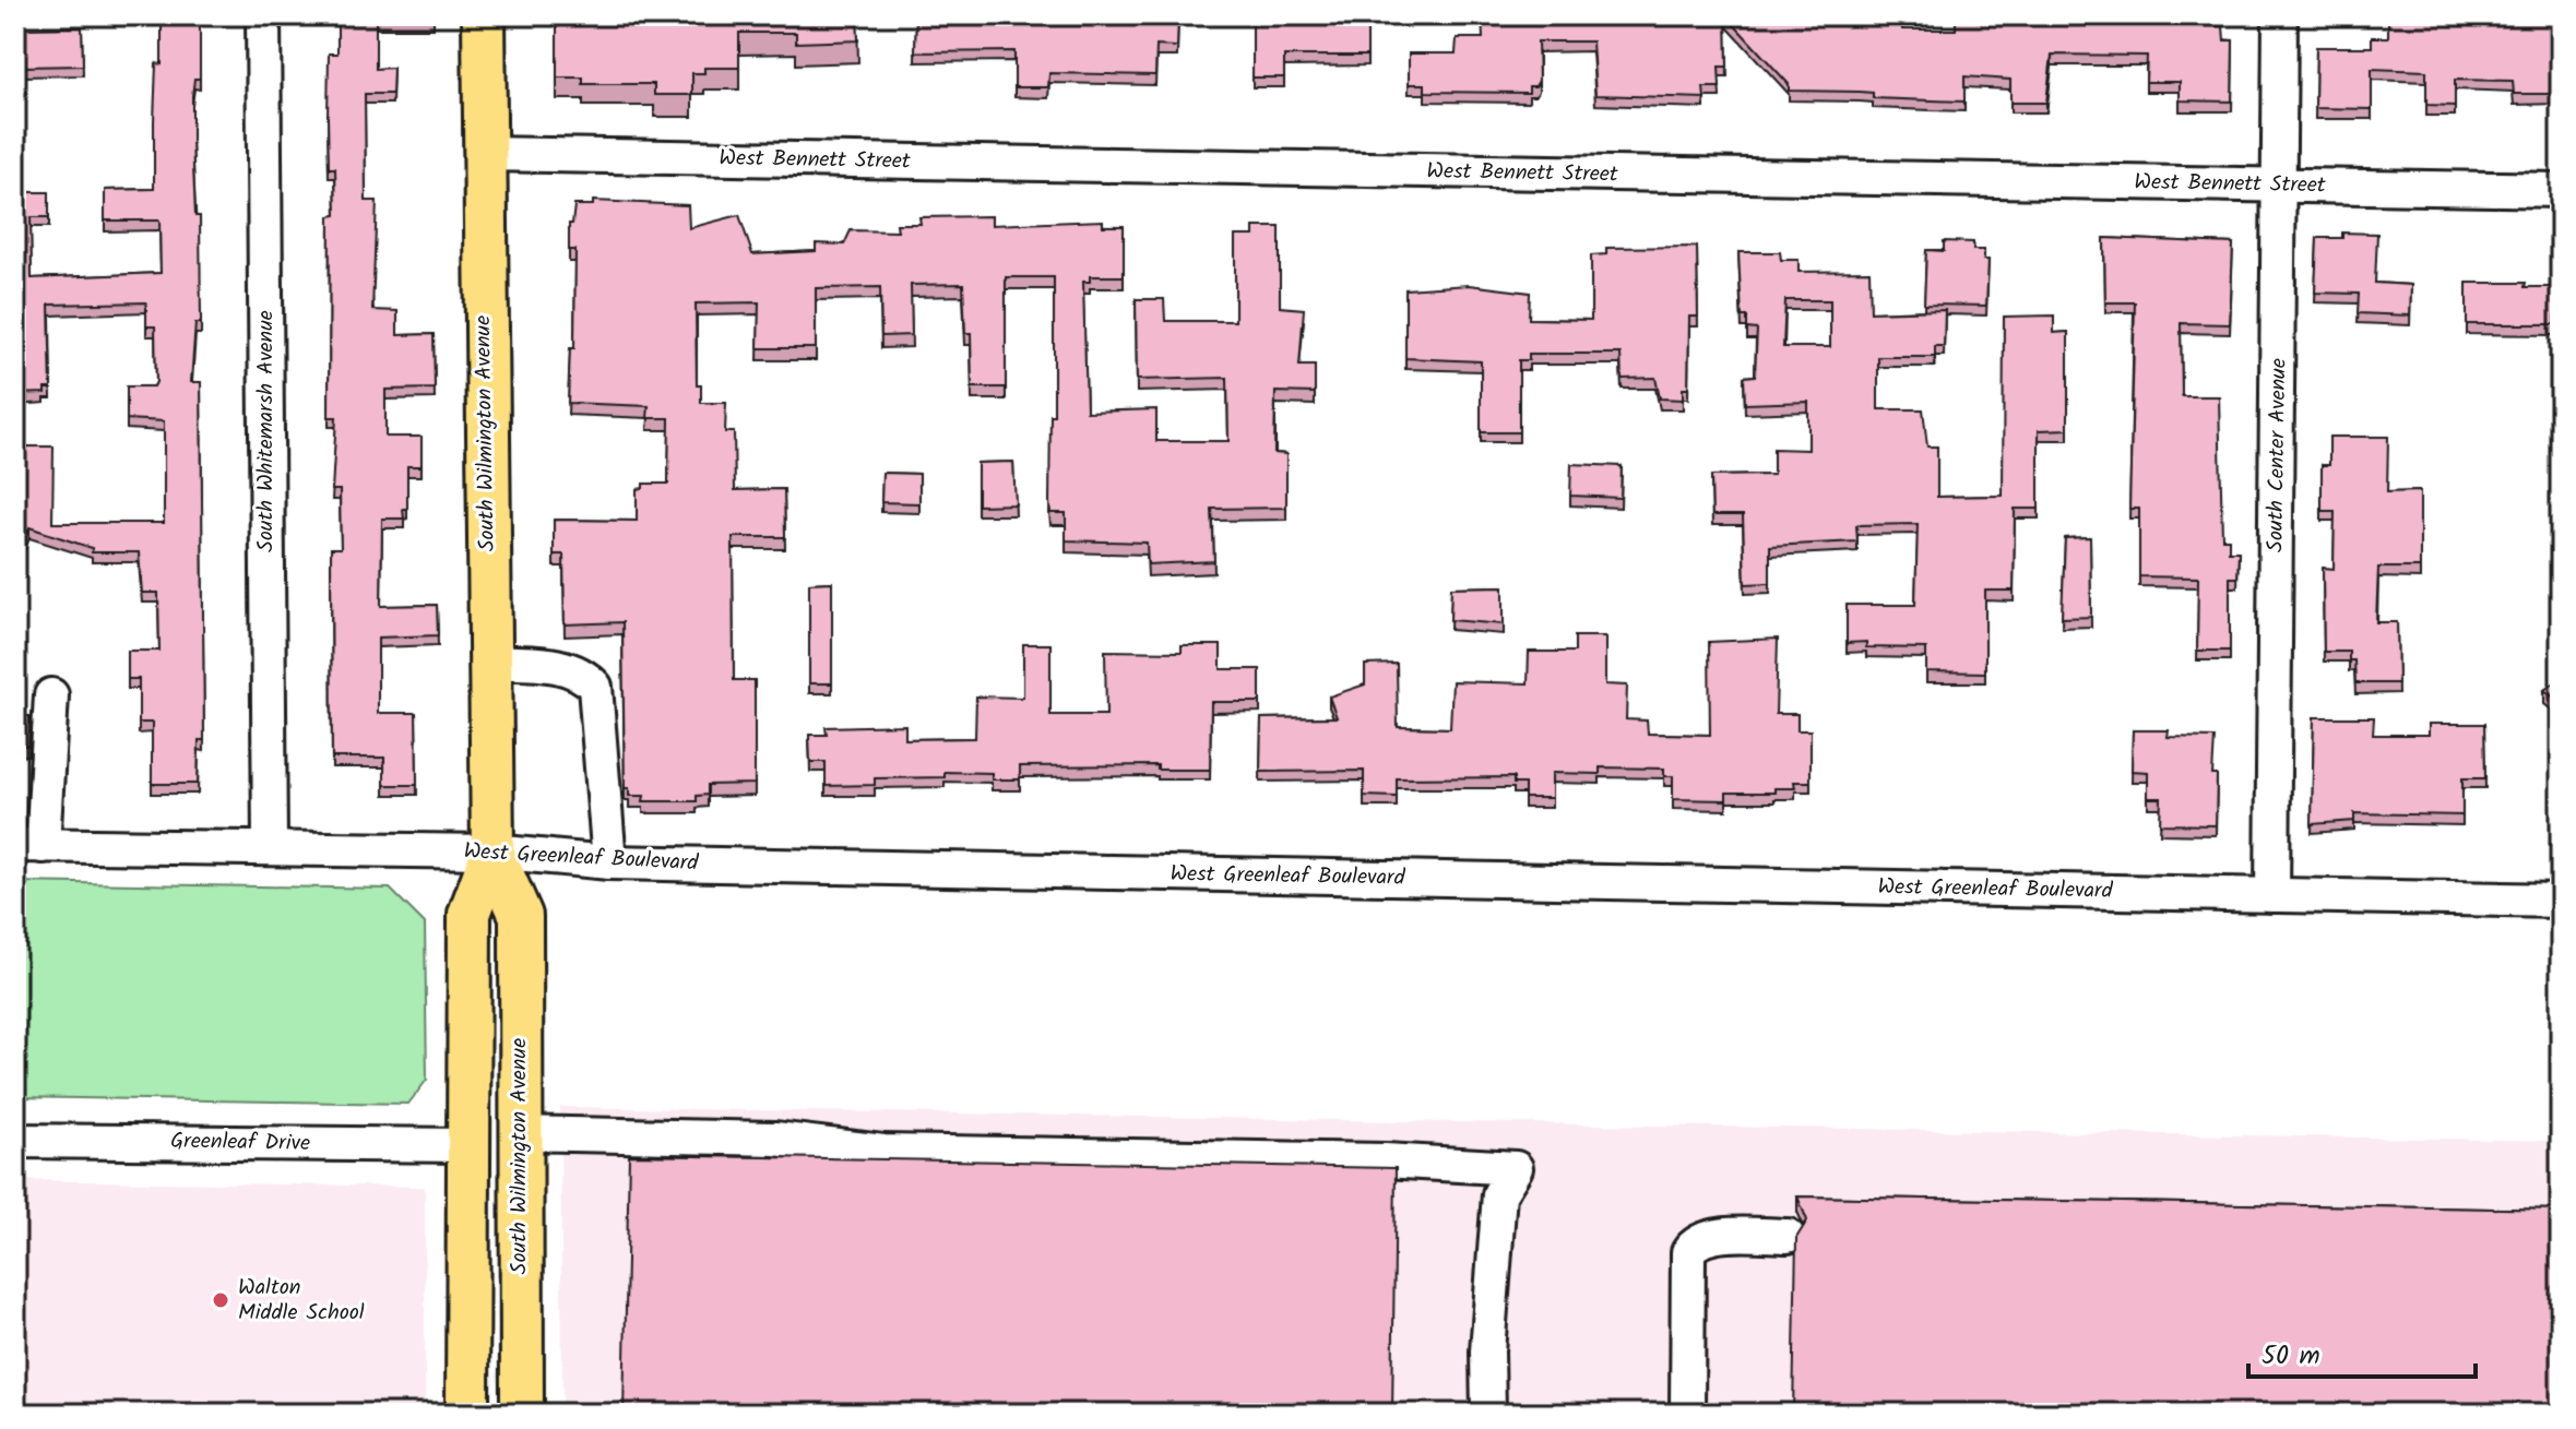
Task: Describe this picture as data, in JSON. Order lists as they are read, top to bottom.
{
  "streets": {
    "main road": ["South Wilmington Avenue"],
    "street": [
      "West Bennett Street",
      "South Whitemarsh Avenue",
      "South Center Avenue",
      "West Greenleaf Boulevard",
      "Greenleaf Drive"
    ]
  },
  "crossings": [
    ["West Bennett Street", "South Wilmington Avenue"],
    ["West Bennett Street", "South Center Avenue"],
    ["South Whitemarsh Avenue", "West Greenleaf Boulevard"],
    ["South Wilmington Avenue", "West Greenleaf Boulevard"],
    ["South Wilmington Avenue", "Greenleaf Drive"],
    ["South Center Avenue", "West Greenleaf Boulevard"]
  ],
  "places": ["Walton Middle School"],
  "scale_bar": "50 m"
}
